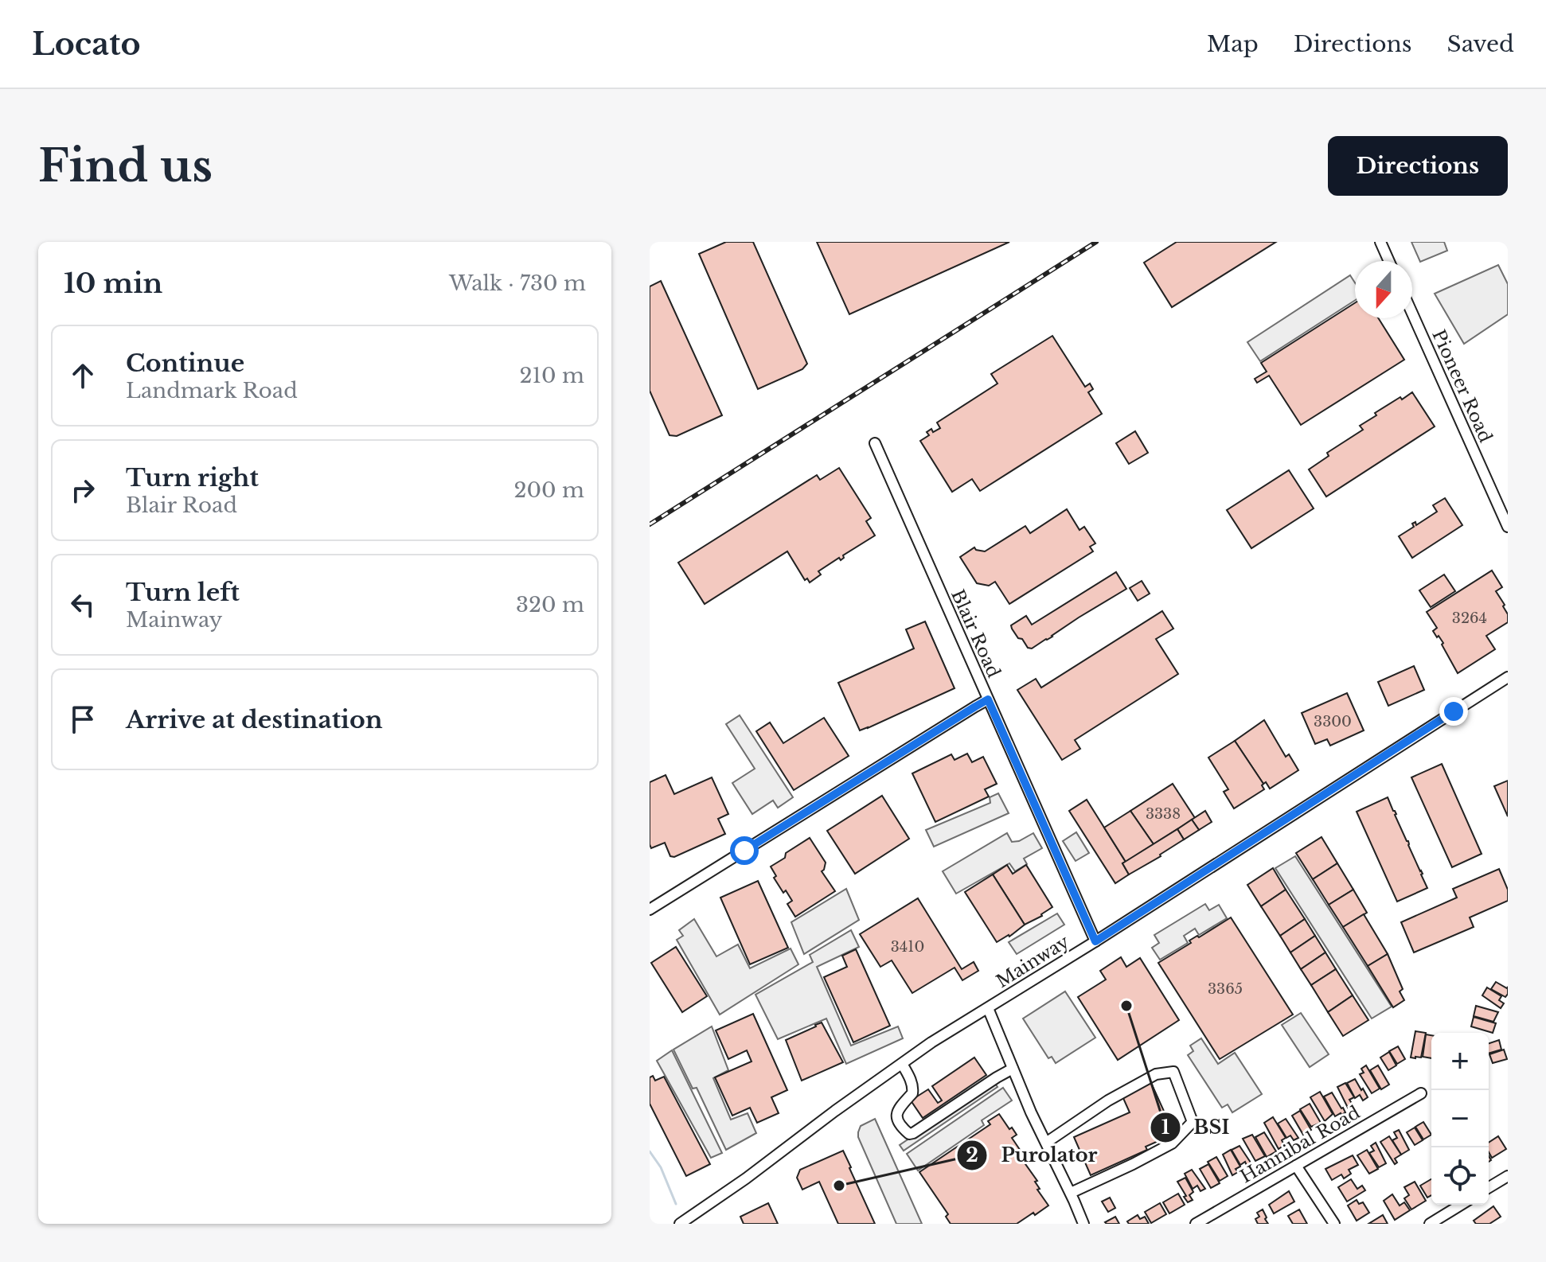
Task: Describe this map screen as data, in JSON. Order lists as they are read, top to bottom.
{
  "streets": {
    "street": [
      "Pioneer Road",
      "Blair Road",
      "Mainway",
      "Hannibal Road"
    ]
  },
  "crossings": [
    ["Blair Road", "Mainway"]
  ],
  "places": ["BSI", "Purolator"],
  "house_numbers": [
    "3264",
    "3300",
    "3338",
    "3410",
    "3365"
  ],
  "north": "bottom",
  "page": {
    "header": "Locato",
    "nav": ["Map", "Directions", "Saved"],
    "buttons": "Directions",
    "title": "Find us",
    "heading": ["10 min", "Walk · 730 m"],
    "list": [
      ["Continue", "Landmark Road", "210 m"],
      ["Turn right", "Blair Road", "200 m"],
      ["Turn left", "Mainway", "320 m"],
      "Arrive at destination"
    ],
    "map_buttons": ["+", "−"]
  }
}
